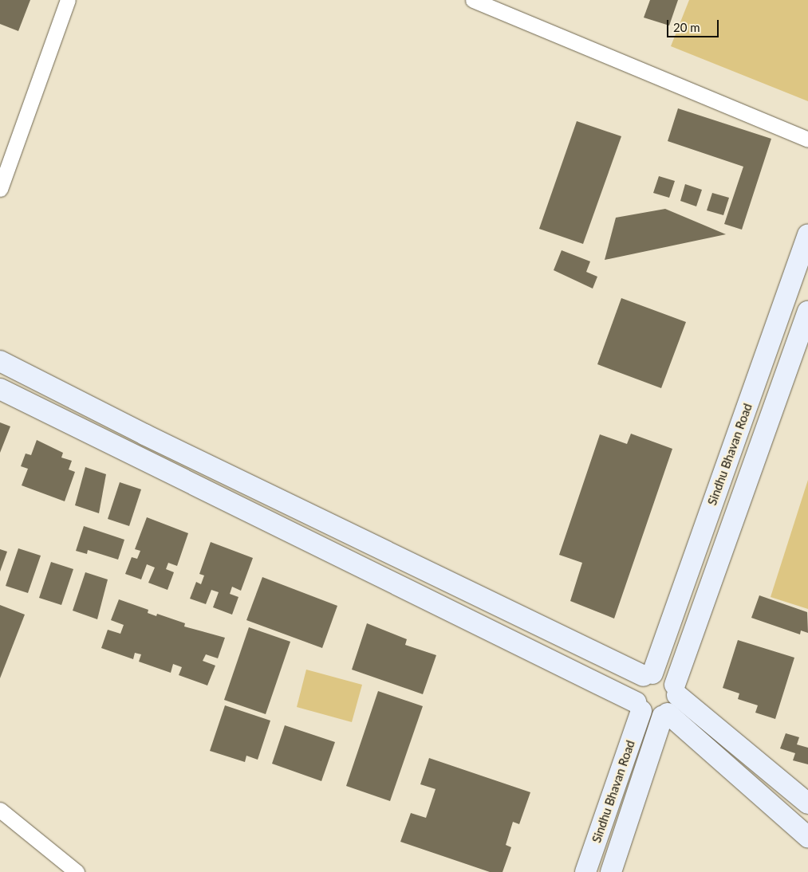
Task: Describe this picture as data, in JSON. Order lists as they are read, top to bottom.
{
  "streets": {
    "street": ["Sindhu Bhavan Road"]
  },
  "scale_bar": "20 m"
}
